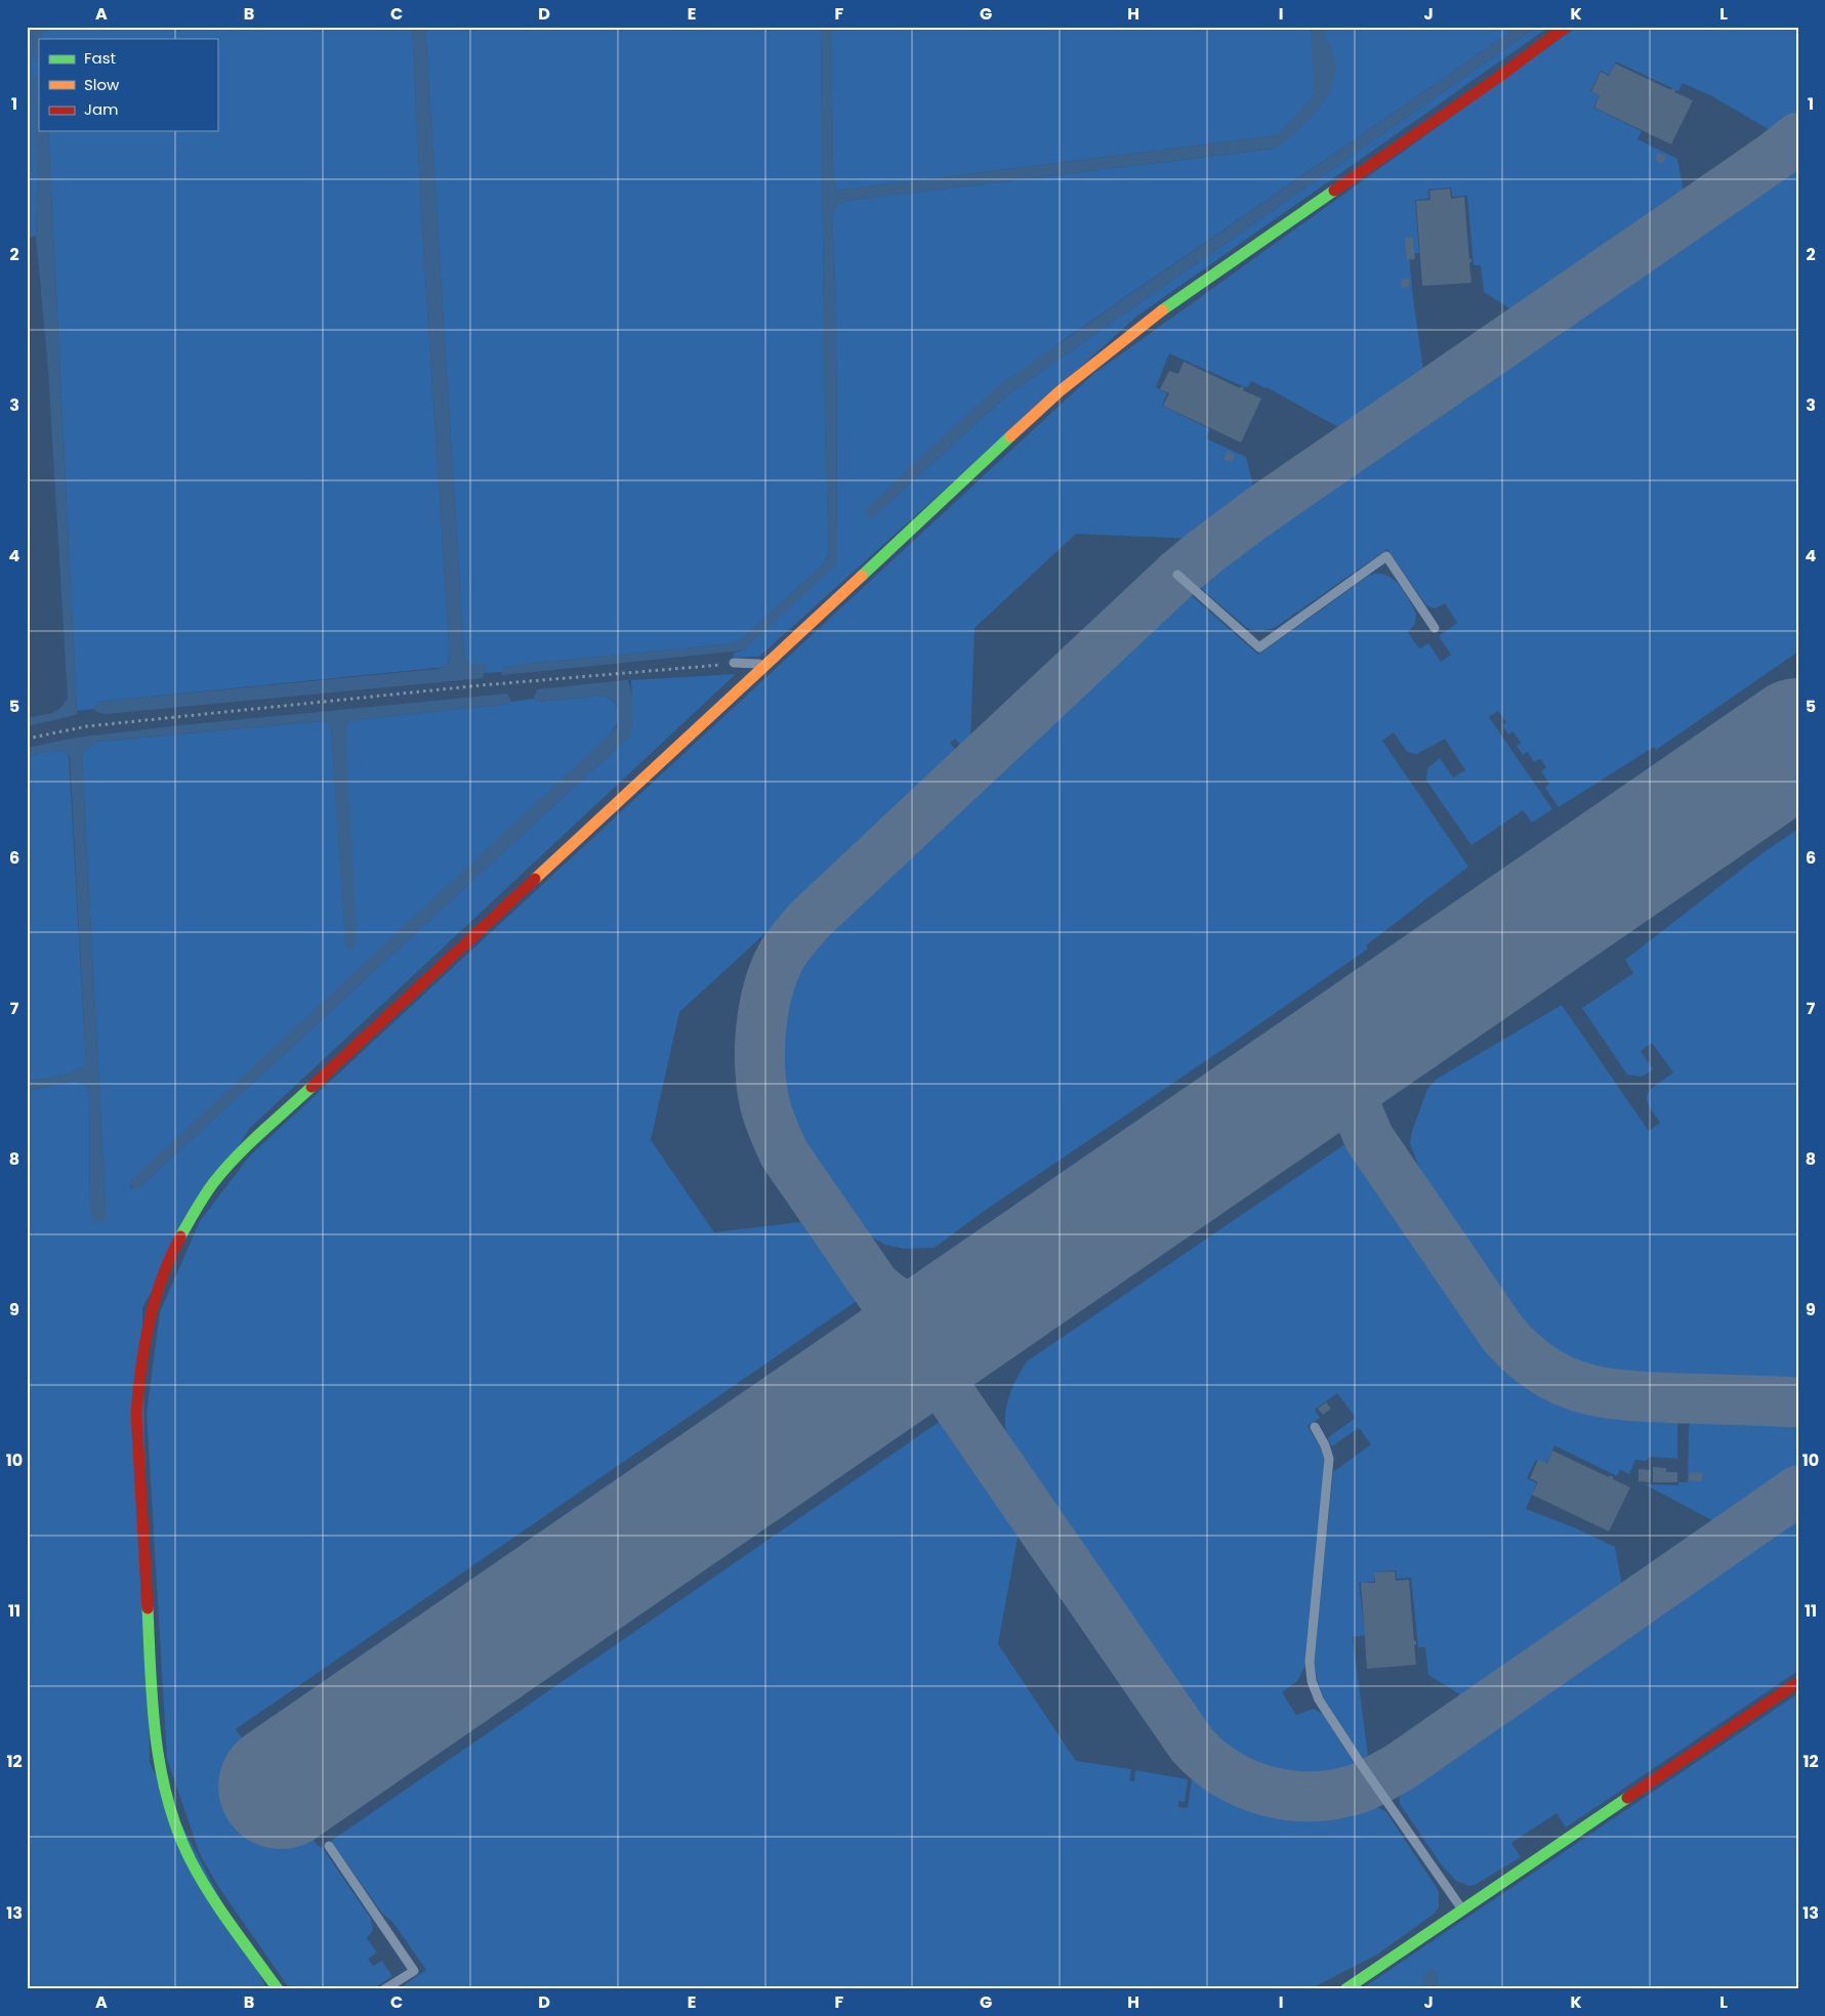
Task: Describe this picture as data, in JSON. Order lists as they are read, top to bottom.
{
  "legend": ["Fast", "Slow", "Jam"],
  "grid": {
    "columns": [
      "A",
      "B",
      "C",
      "D",
      "E",
      "F",
      "G",
      "H",
      "I",
      "J",
      "K",
      "L"
    ],
    "rows": [
      "1",
      "2",
      "3",
      "4",
      "5",
      "6",
      "7",
      "8",
      "9",
      "10",
      "11",
      "12",
      "13"
    ]
  }
}
